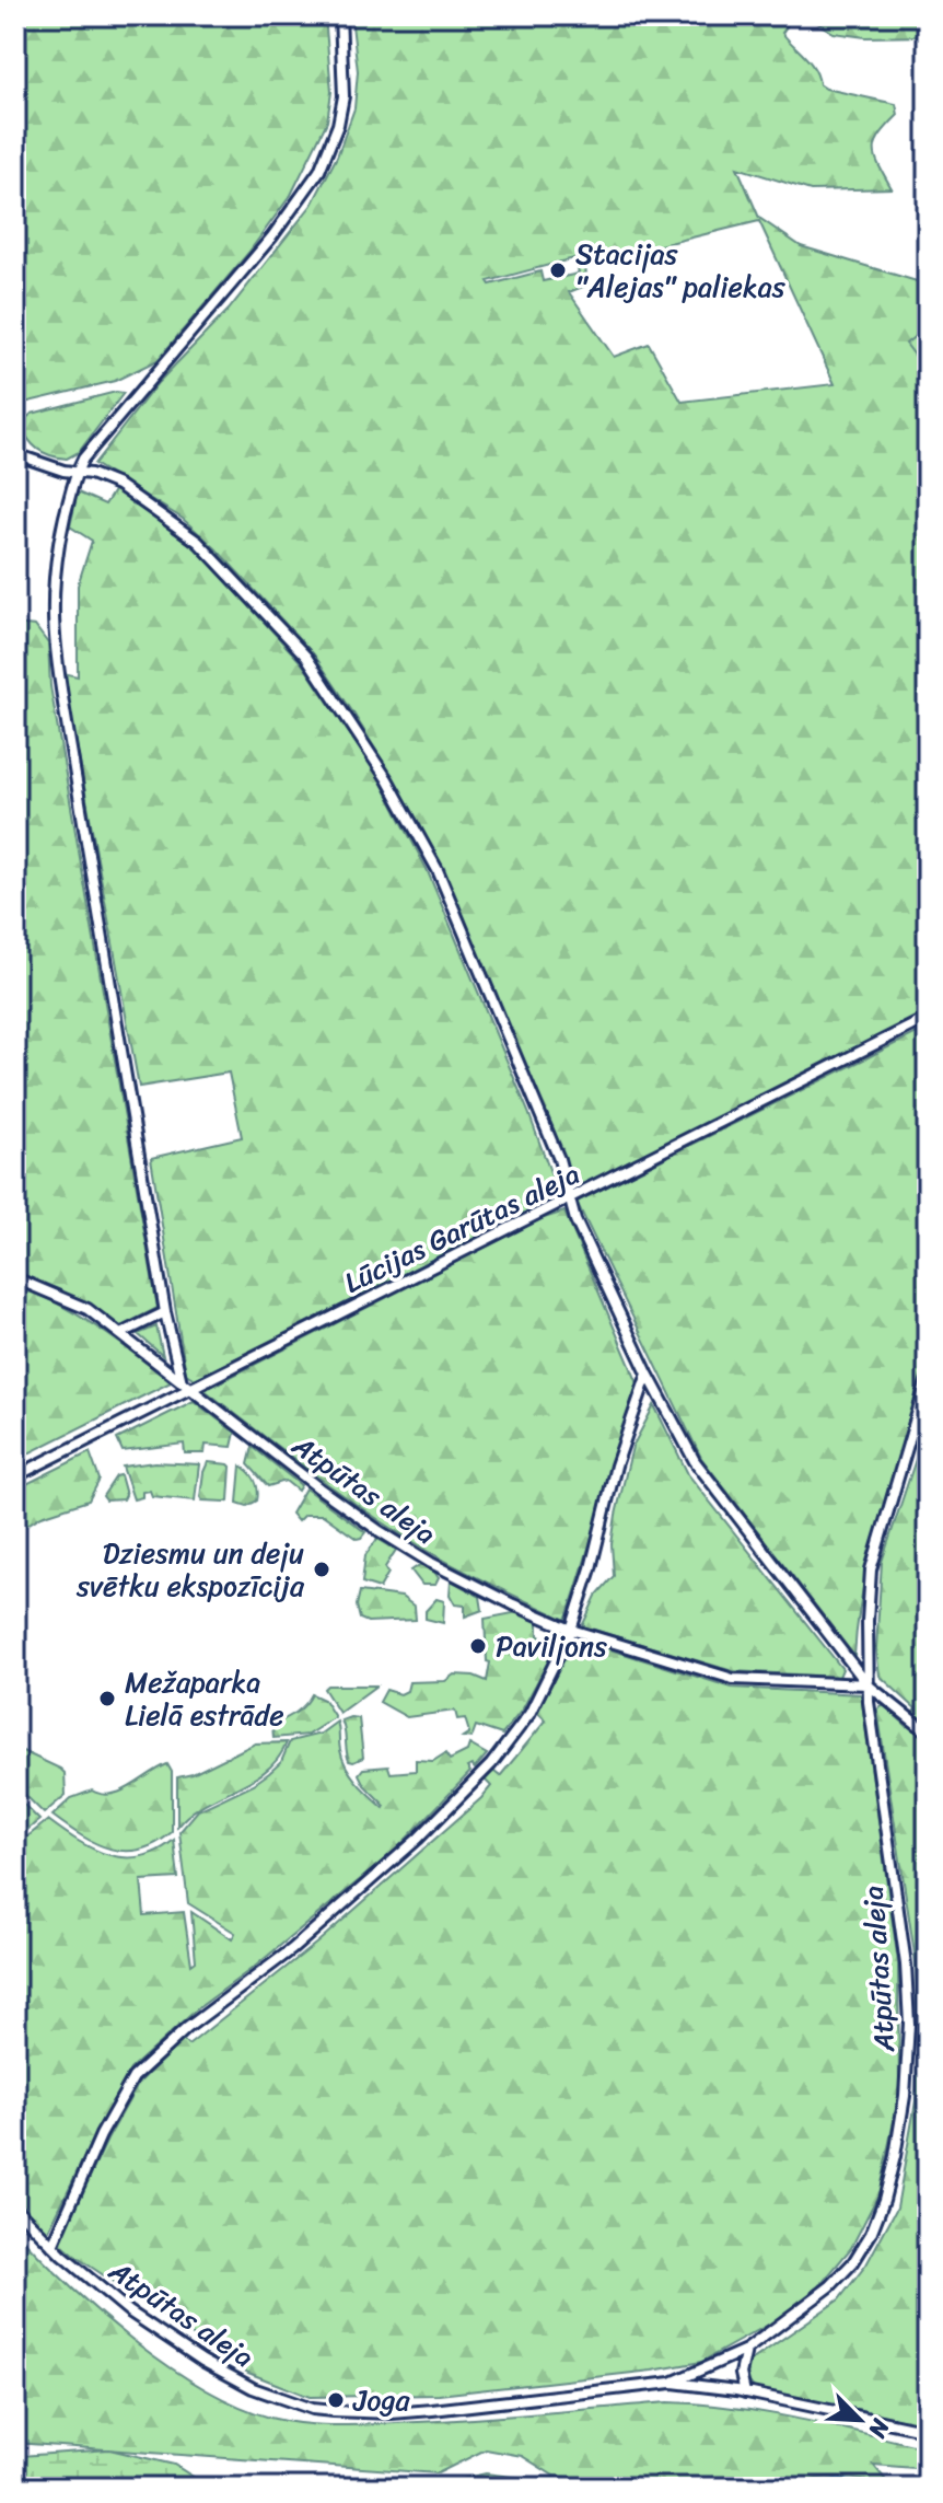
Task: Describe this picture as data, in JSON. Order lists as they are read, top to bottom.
{
  "streets": {
    "street": ["Lūcijas Garūtas aleja", "Atpūtas aleja"]
  },
  "crossings": [
    ["Lūcijas Garūtas aleja", "Atpūtas aleja"]
  ],
  "places": [
    "Stacijas \"Alejas\" paliekas",
    "Dziesmu un deju svētku ekspozīcija",
    "Paviljons",
    "Mežaparka Lielā estrāde",
    "Joga"
  ],
  "north": "bottom right"
}
